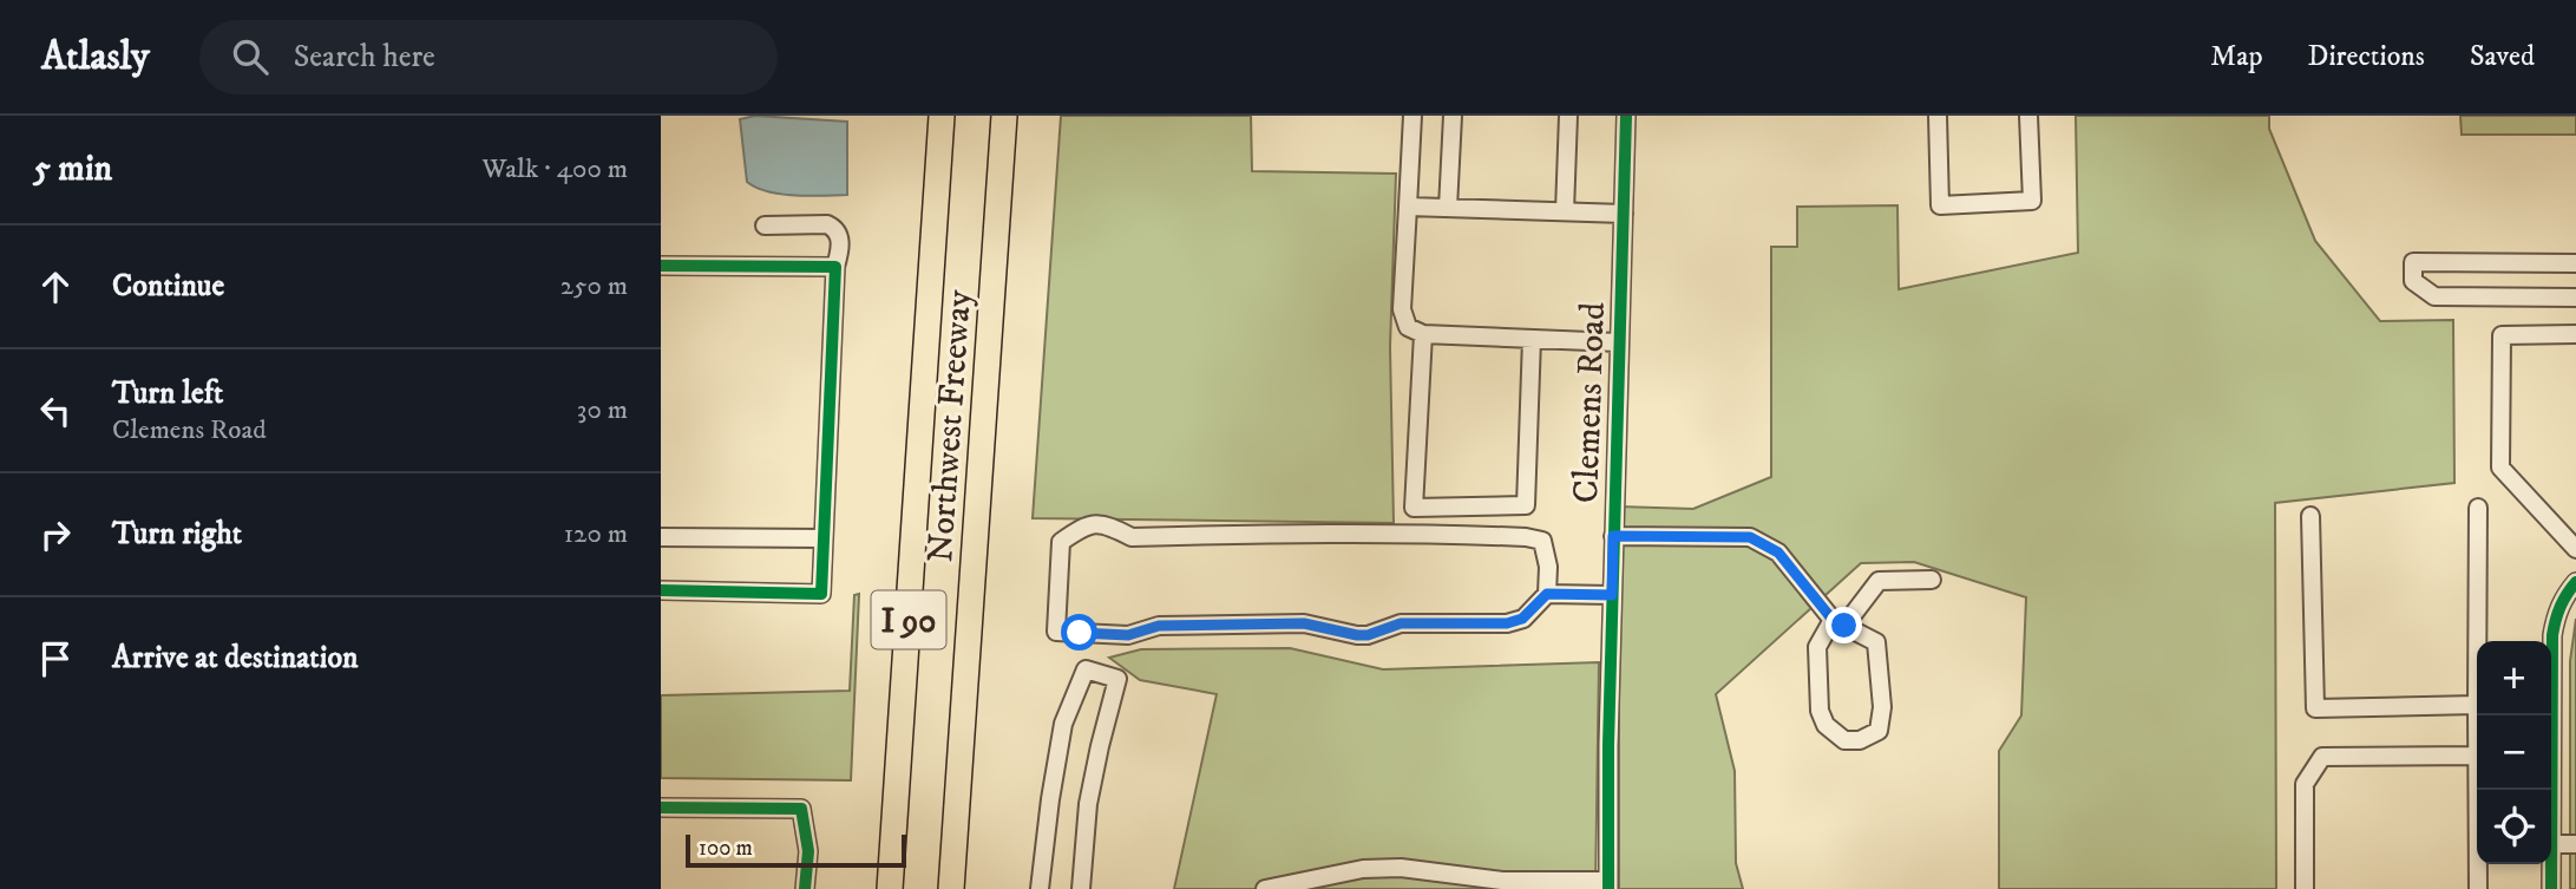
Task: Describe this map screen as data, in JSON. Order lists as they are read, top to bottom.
{
  "streets": {
    "highway": ["Northwest Freeway", "I 90"],
    "street": ["Clemens Road"]
  },
  "scale_bar": "100 m",
  "page": {
    "header": "Atlasly",
    "search": "Search here",
    "nav": ["Map", "Directions", "Saved"],
    "heading": ["5 min", "Walk · 400 m"],
    "list": [
      ["Continue", "250 m"],
      ["Turn left", "Clemens Road", "30 m"],
      ["Turn right", "120 m"],
      "Arrive at destination"
    ],
    "map_buttons": ["+", "−"],
    "scale": "100 m"
  }
}
